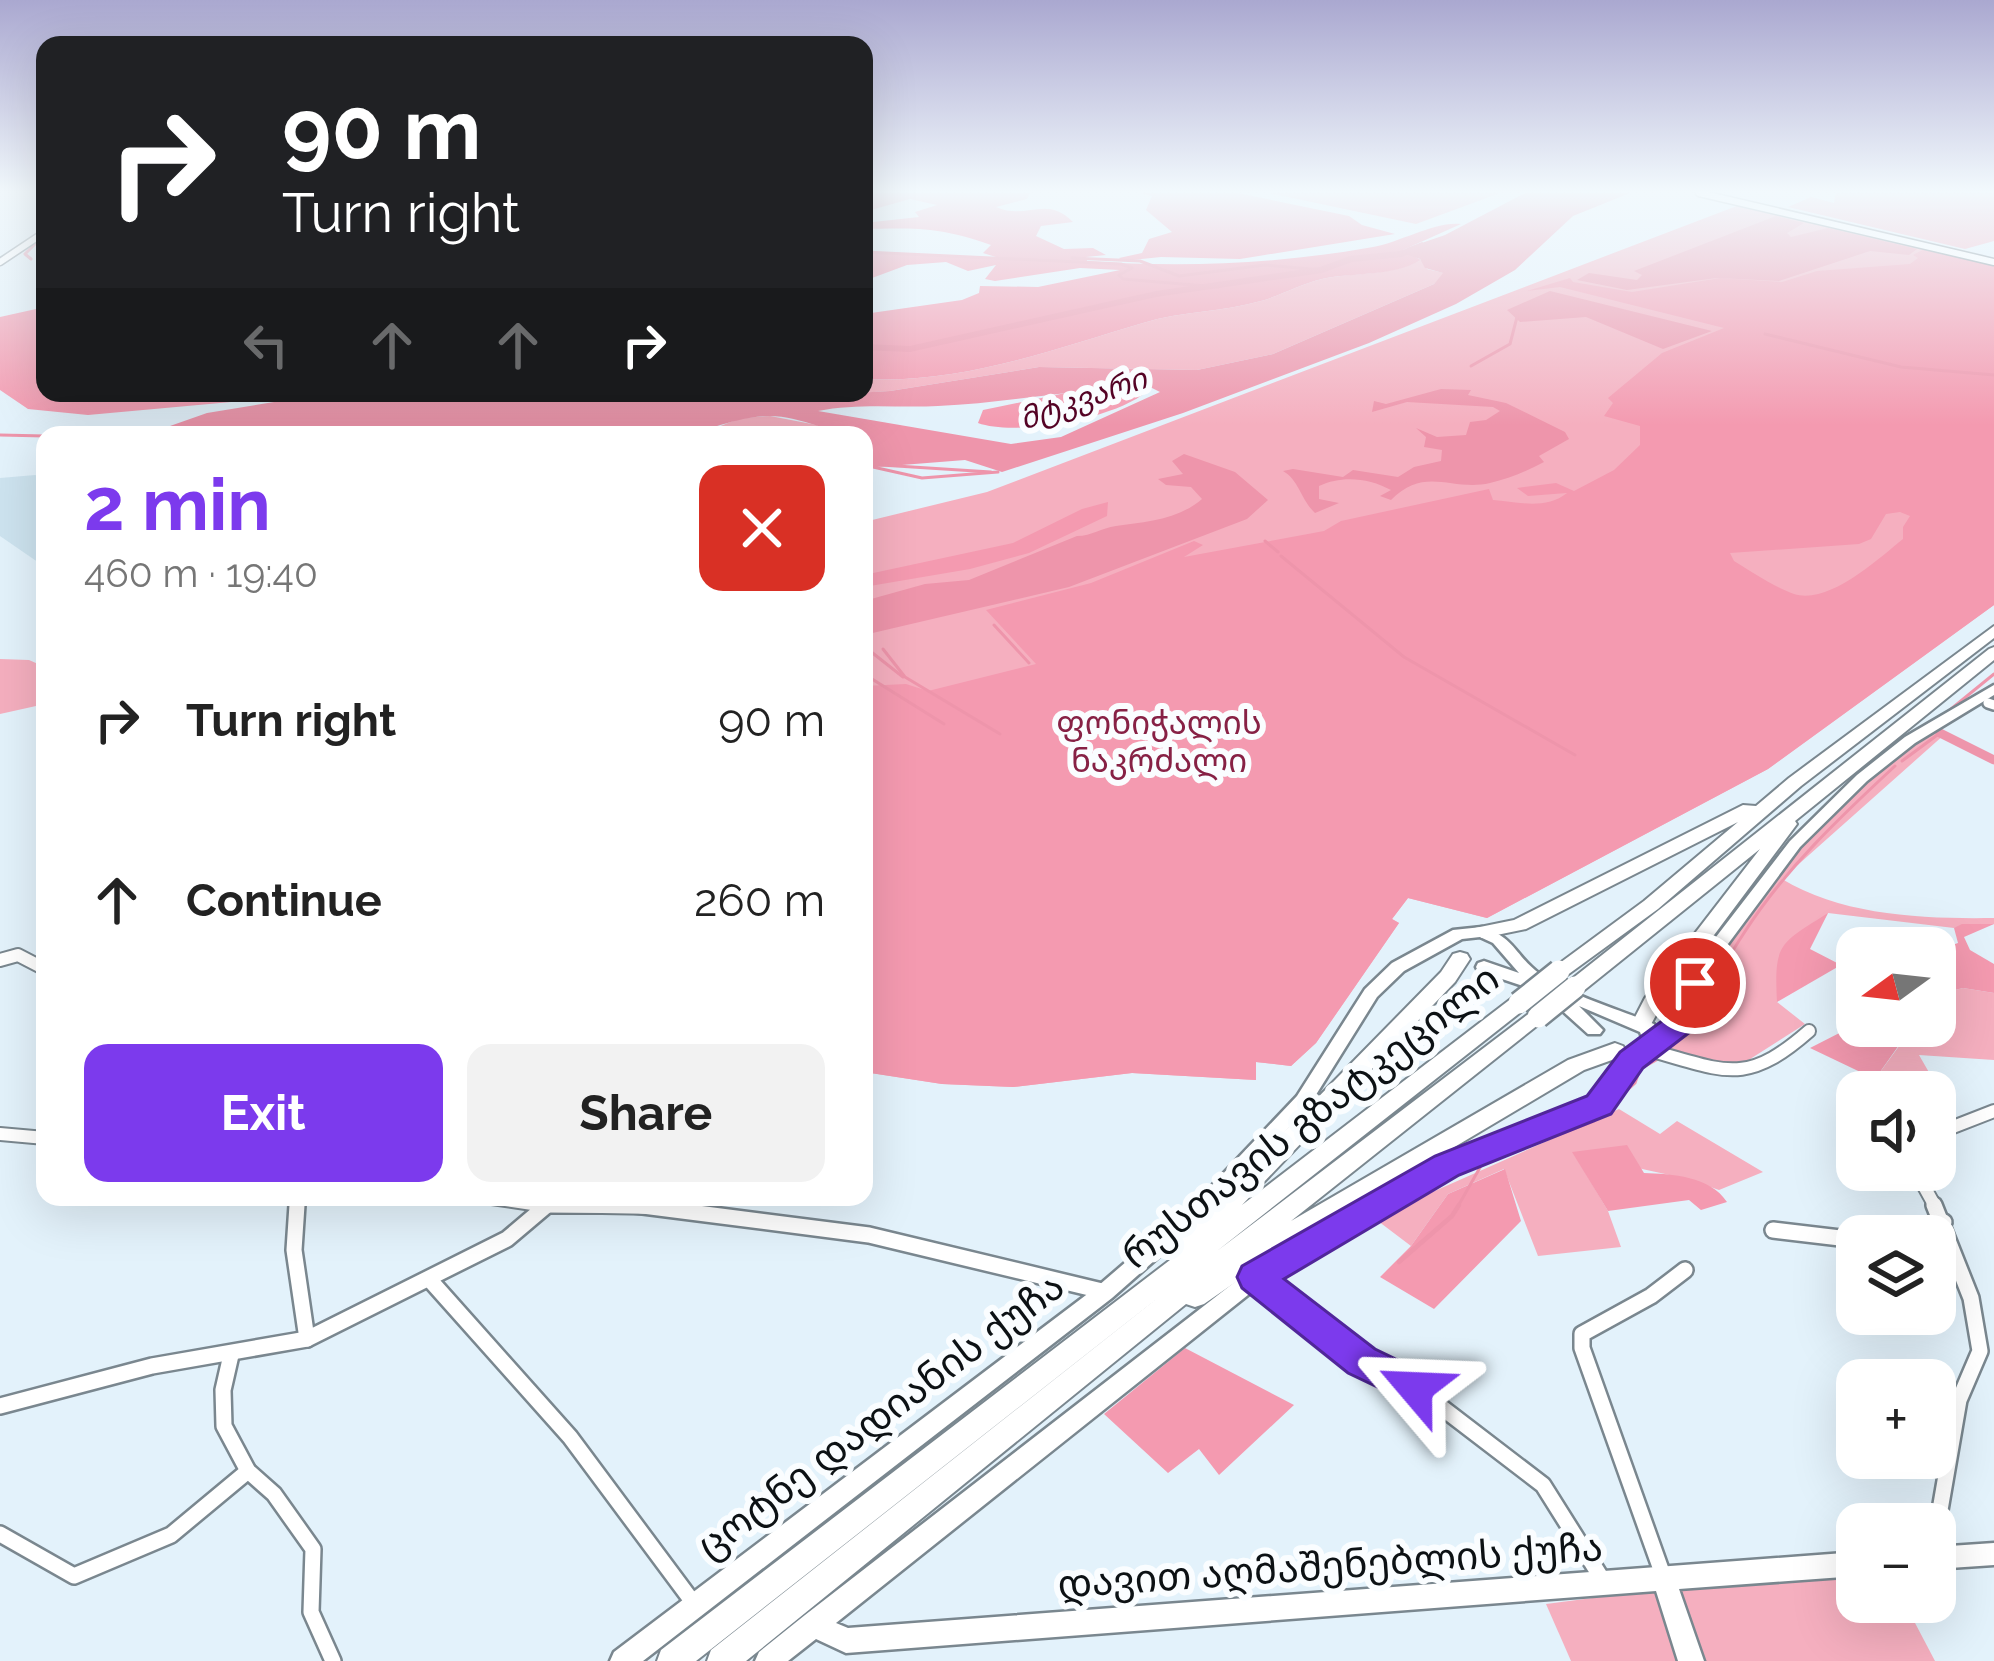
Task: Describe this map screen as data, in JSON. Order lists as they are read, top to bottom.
{
  "streets": {
    "highway": ["რუსთავის გზატკეცილი"],
    "street": ["ცოტნე დადიანის ქუჩა", "დავით აღმაშენებლის ქუჩა"]
  },
  "crossings": [
    ["რუსთავის გზატკეცილი", "ცოტნე დადიანის ქუჩა"]
  ],
  "water": ["მტკვარი"],
  "parks": ["ფონიჭალის ნაკრძალი"],
  "north": "left",
  "page": {
    "turn": ["90 m", "Turn right"],
    "heading": ["2 min", "460 m · 19:40"],
    "list": [
      {
        "name": "Turn right",
        "value": "90 m"
      },
      {
        "name": "Continue",
        "value": "260 m"
      }
    ],
    "map_buttons": ["+", "−"],
    "buttons": ["Exit", "Share"]
  }
}
